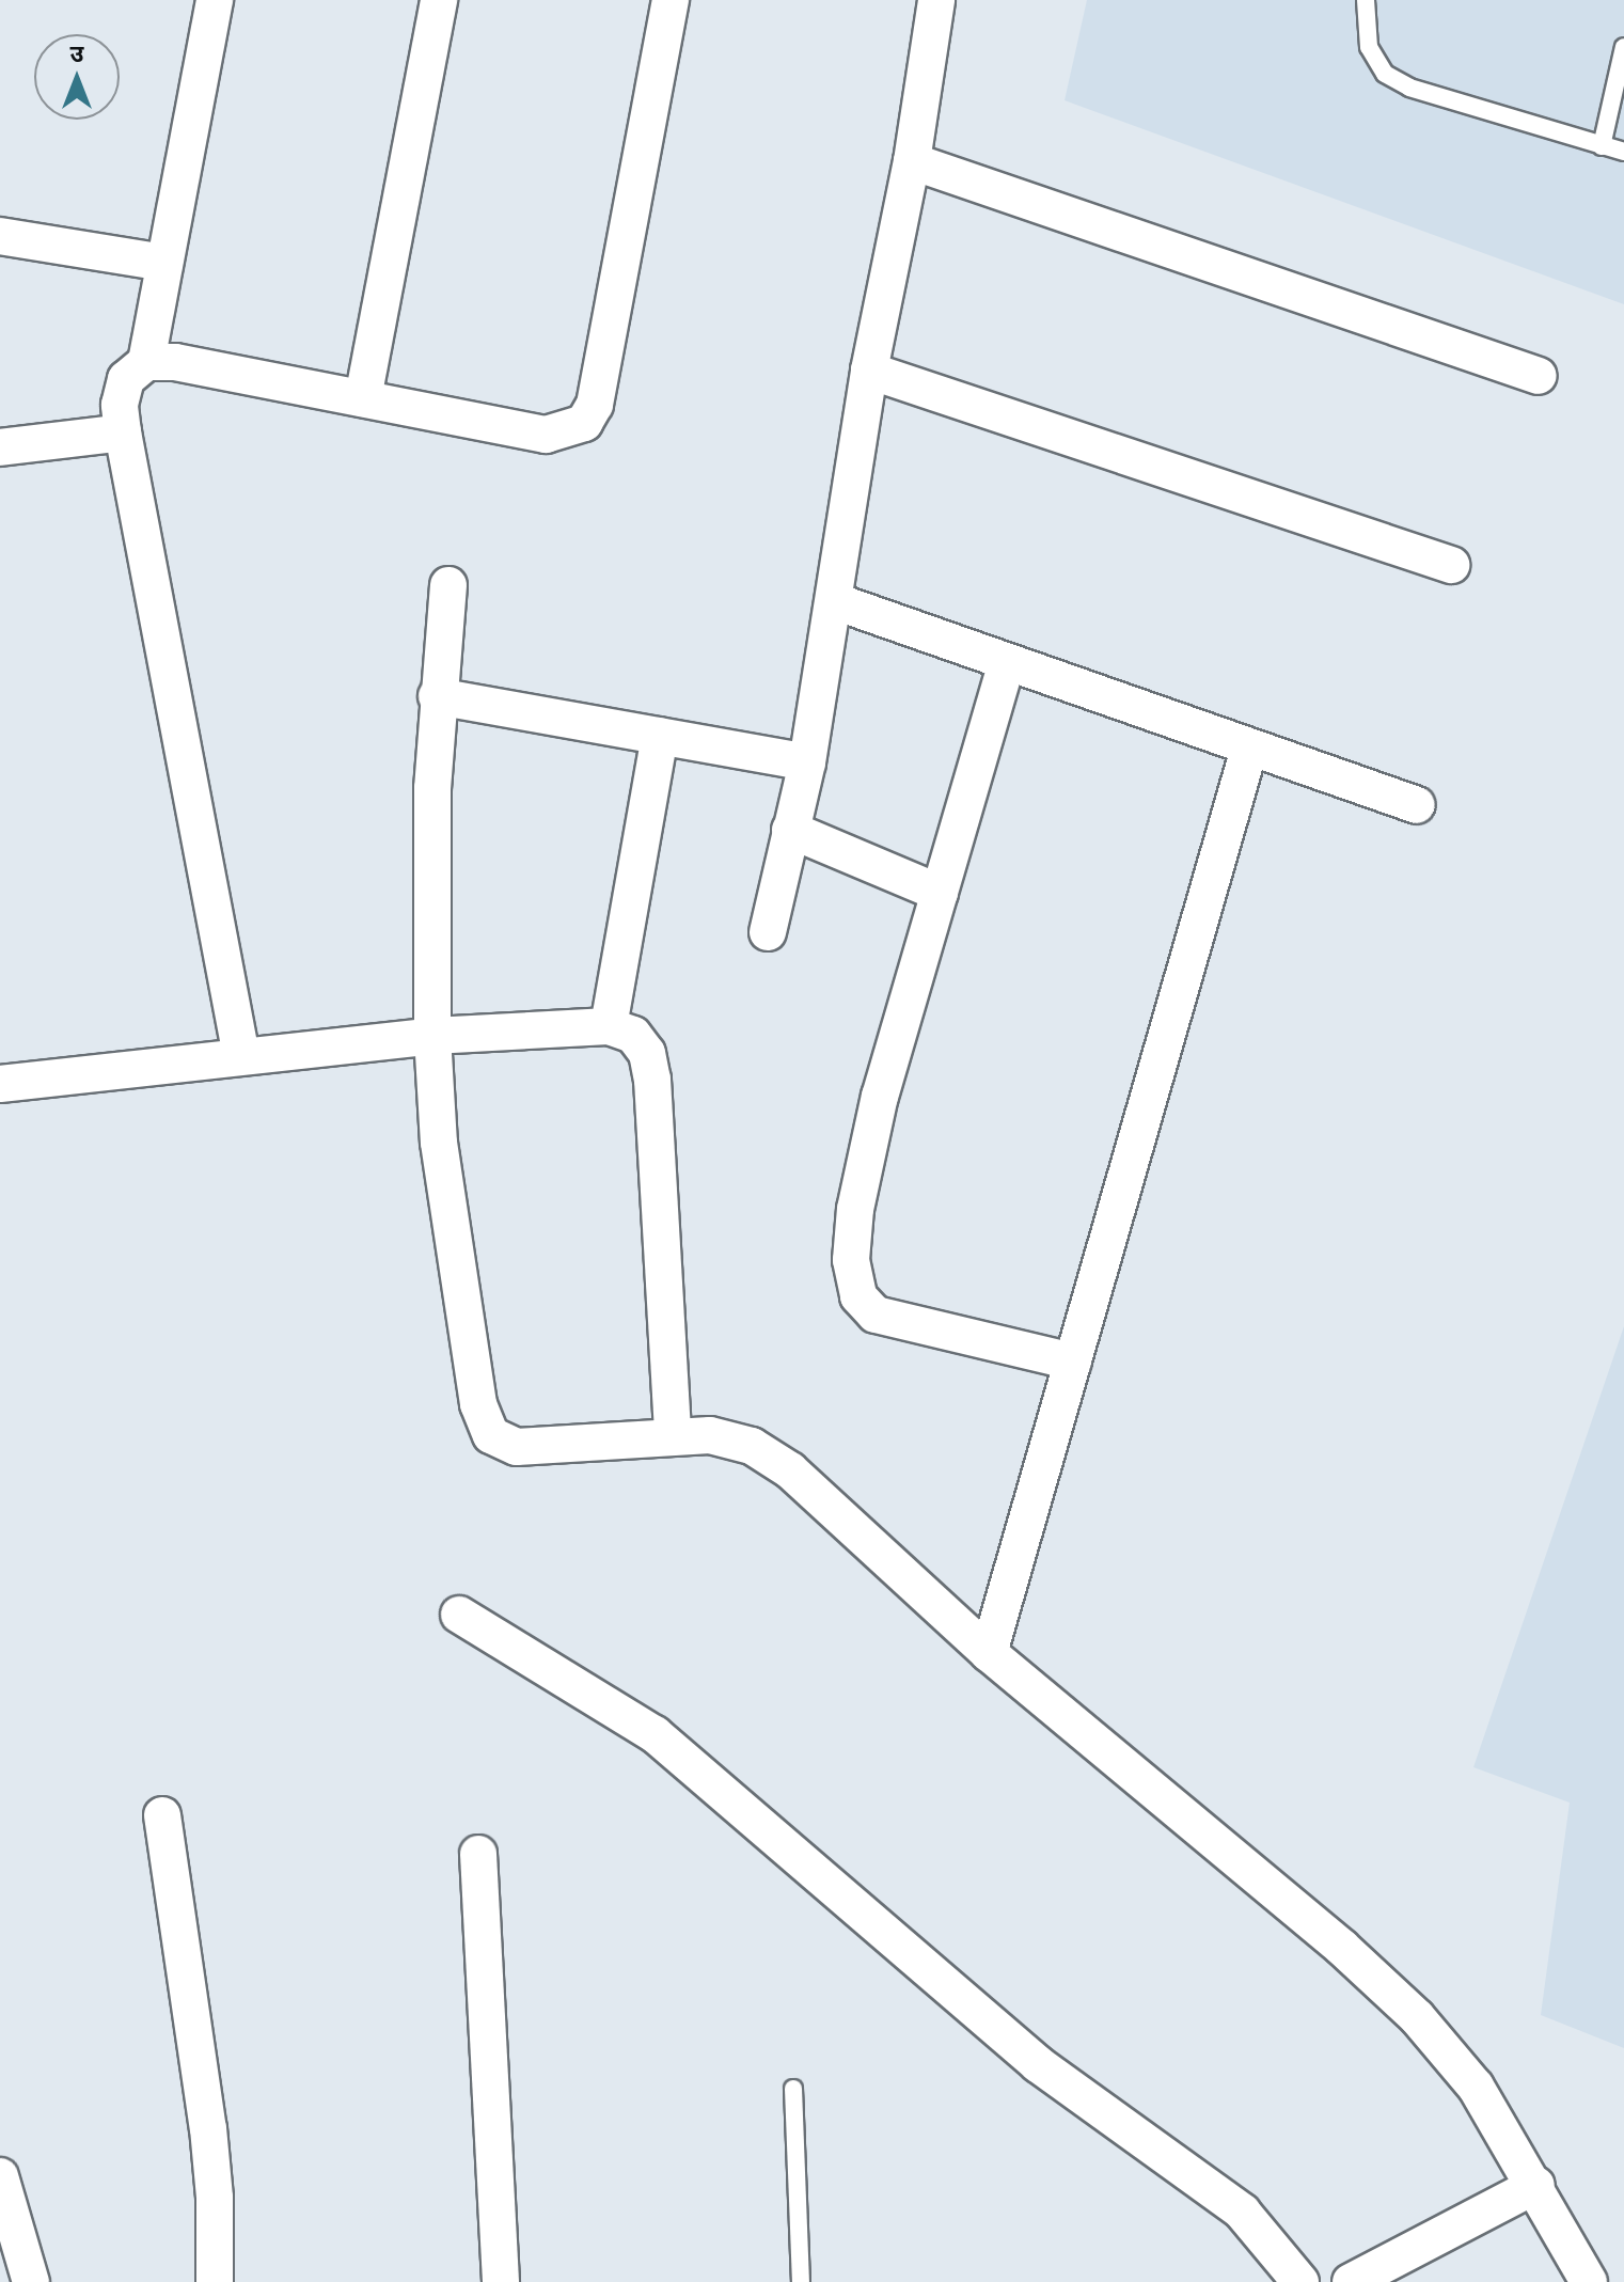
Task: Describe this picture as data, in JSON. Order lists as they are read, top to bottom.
{
  "north": "top"
}
